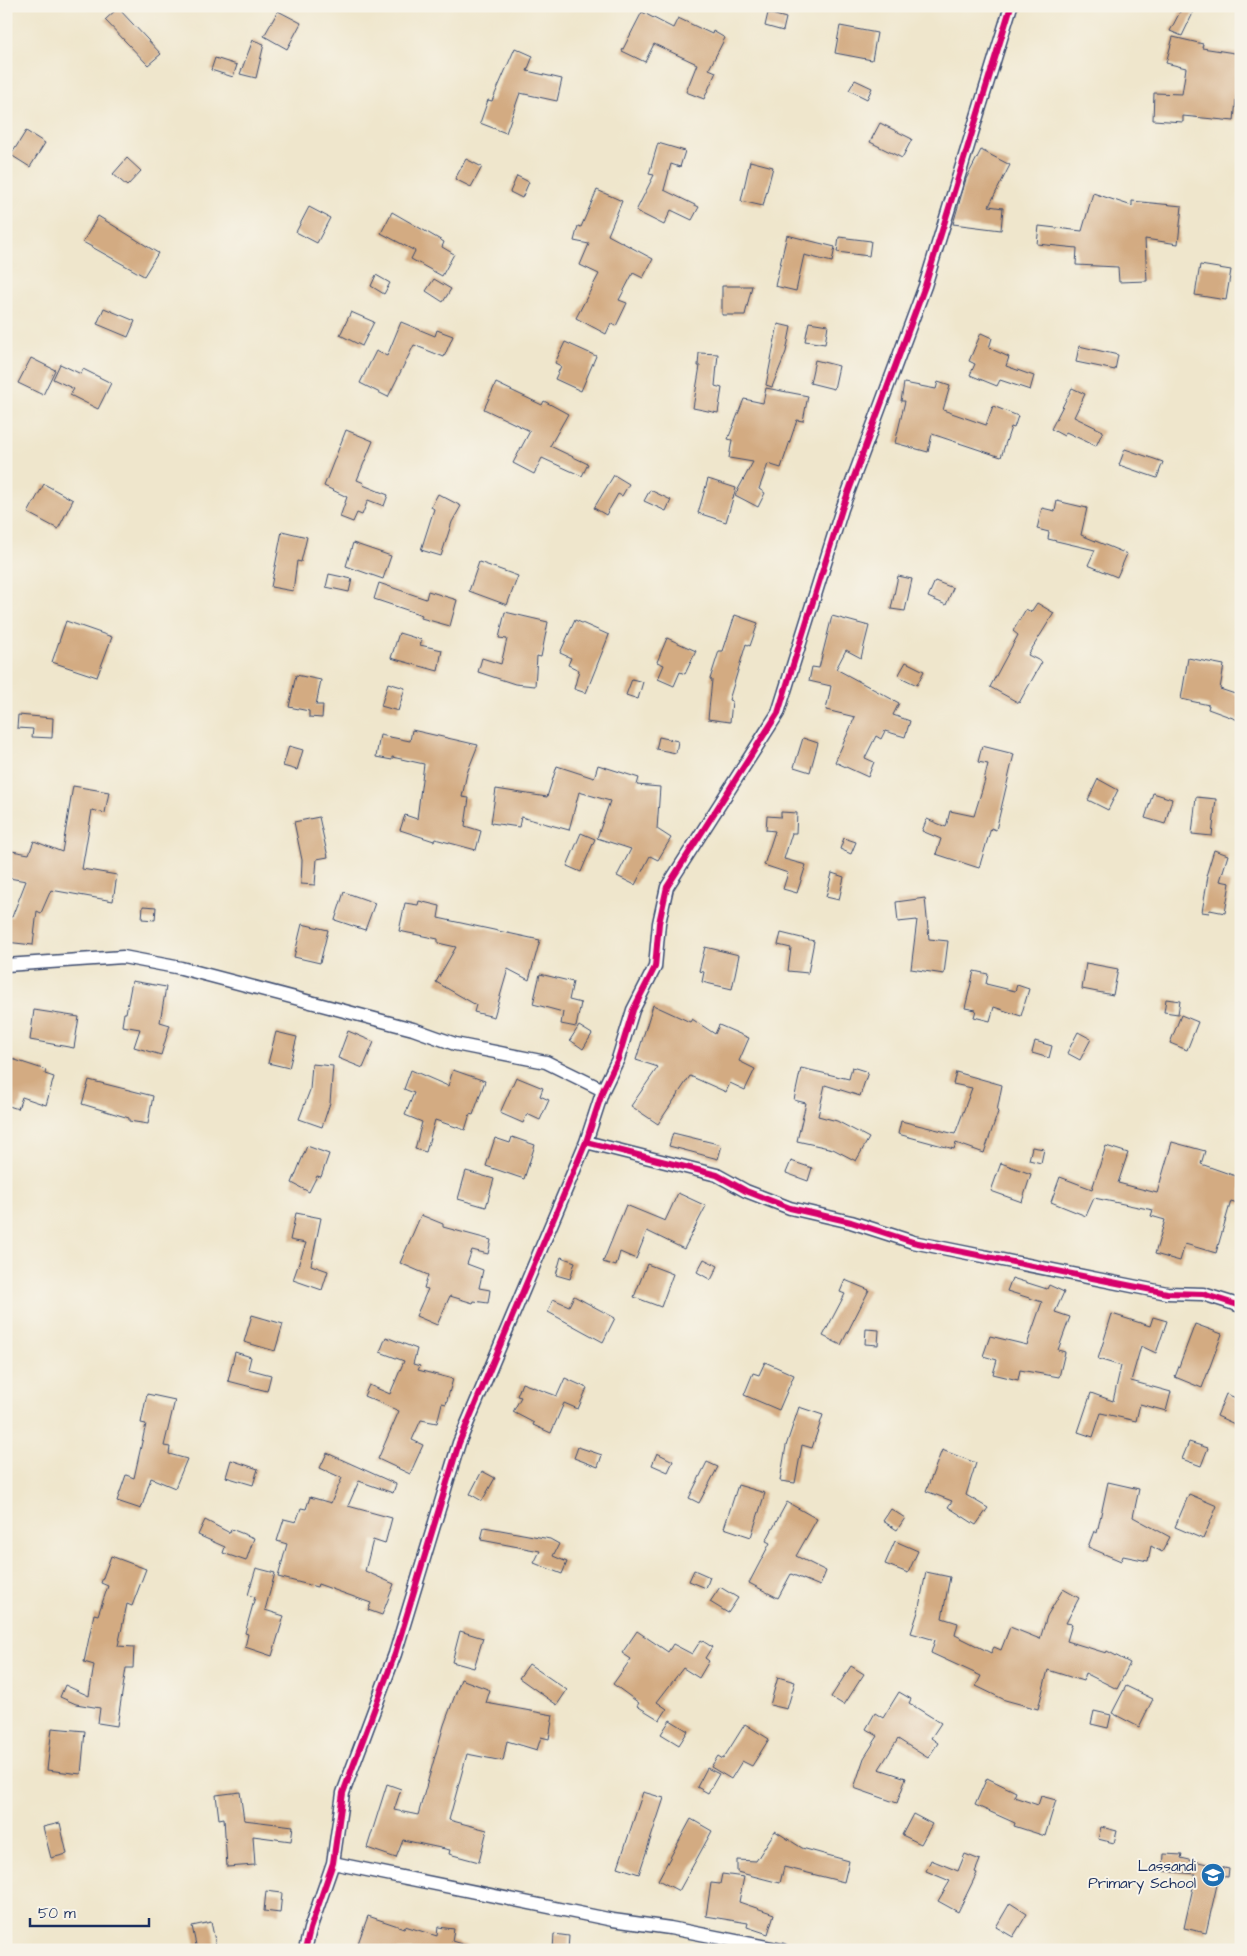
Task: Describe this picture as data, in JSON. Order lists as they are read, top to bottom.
{
  "places": {
    "school or university": ["Lassandi Primary School"]
  },
  "scale_bar": "50 m"
}
